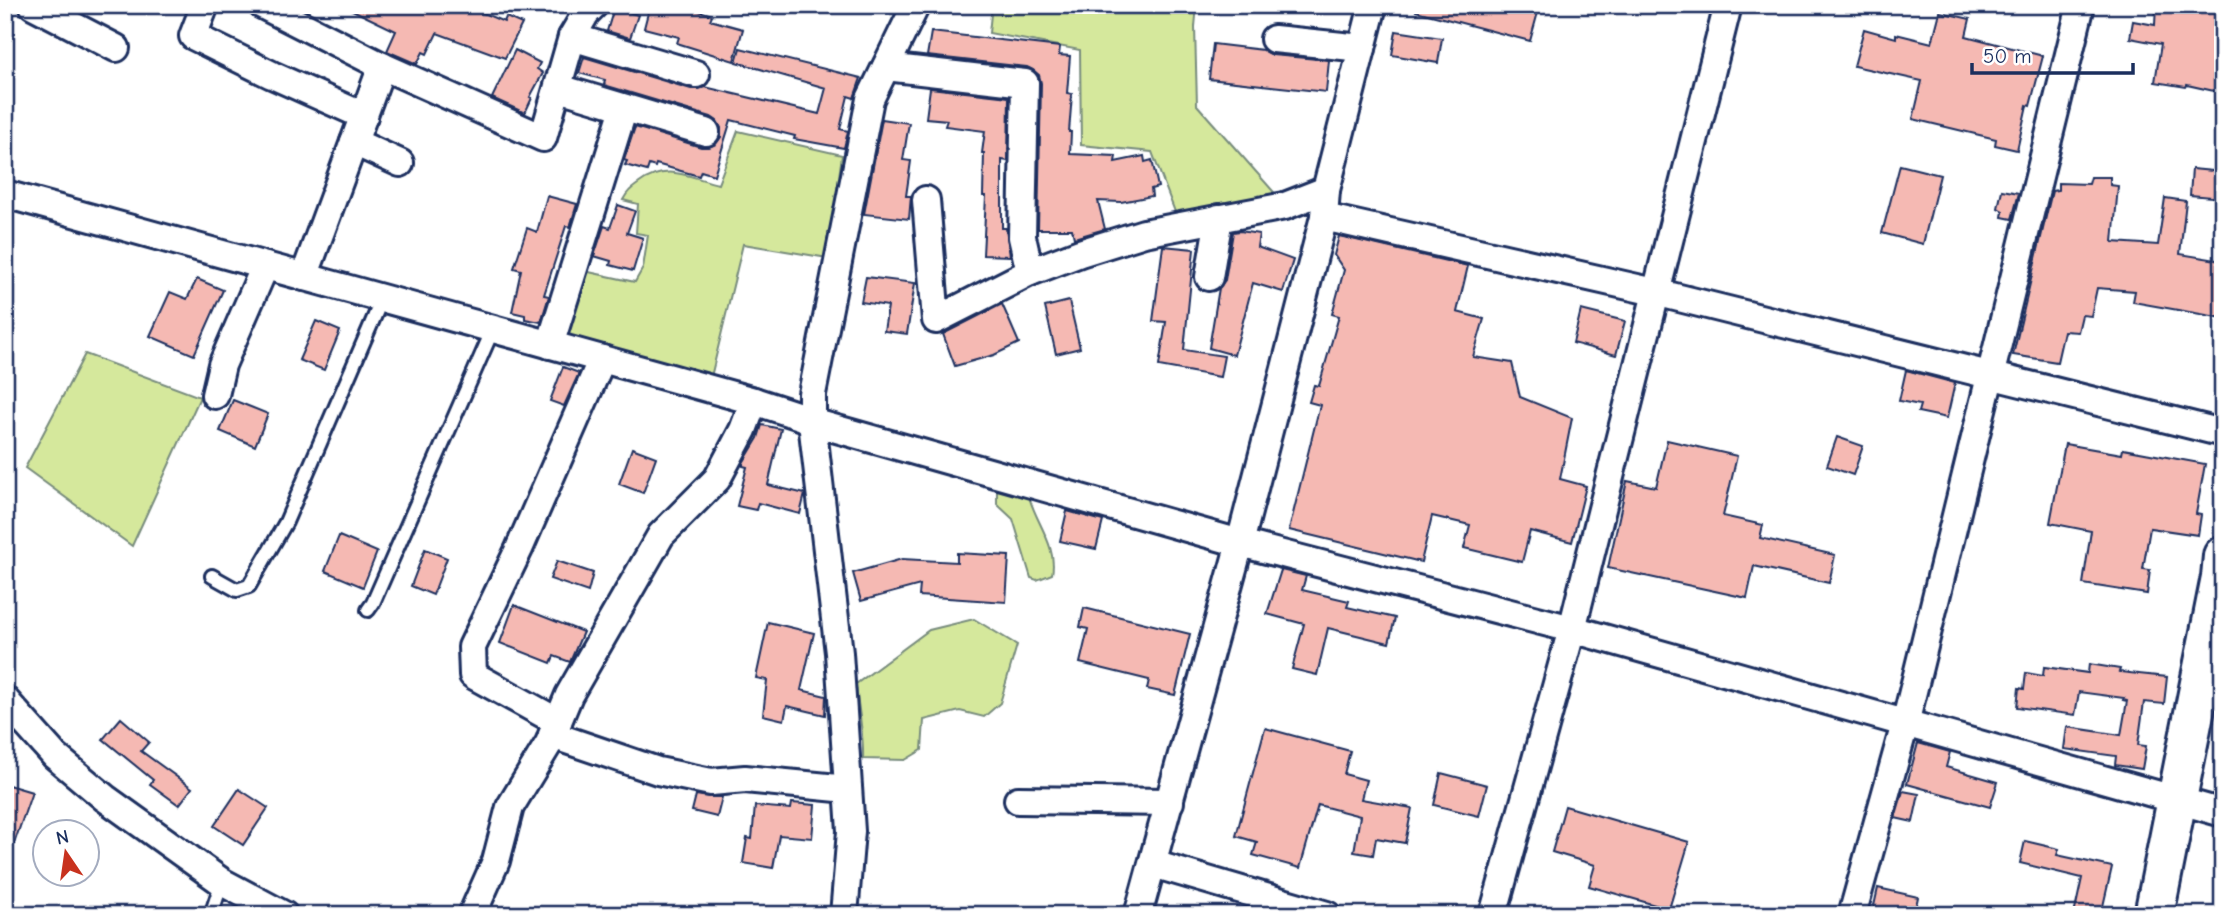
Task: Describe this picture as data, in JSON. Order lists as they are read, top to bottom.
{
  "scale_bar": "50 m",
  "north": "top"
}
